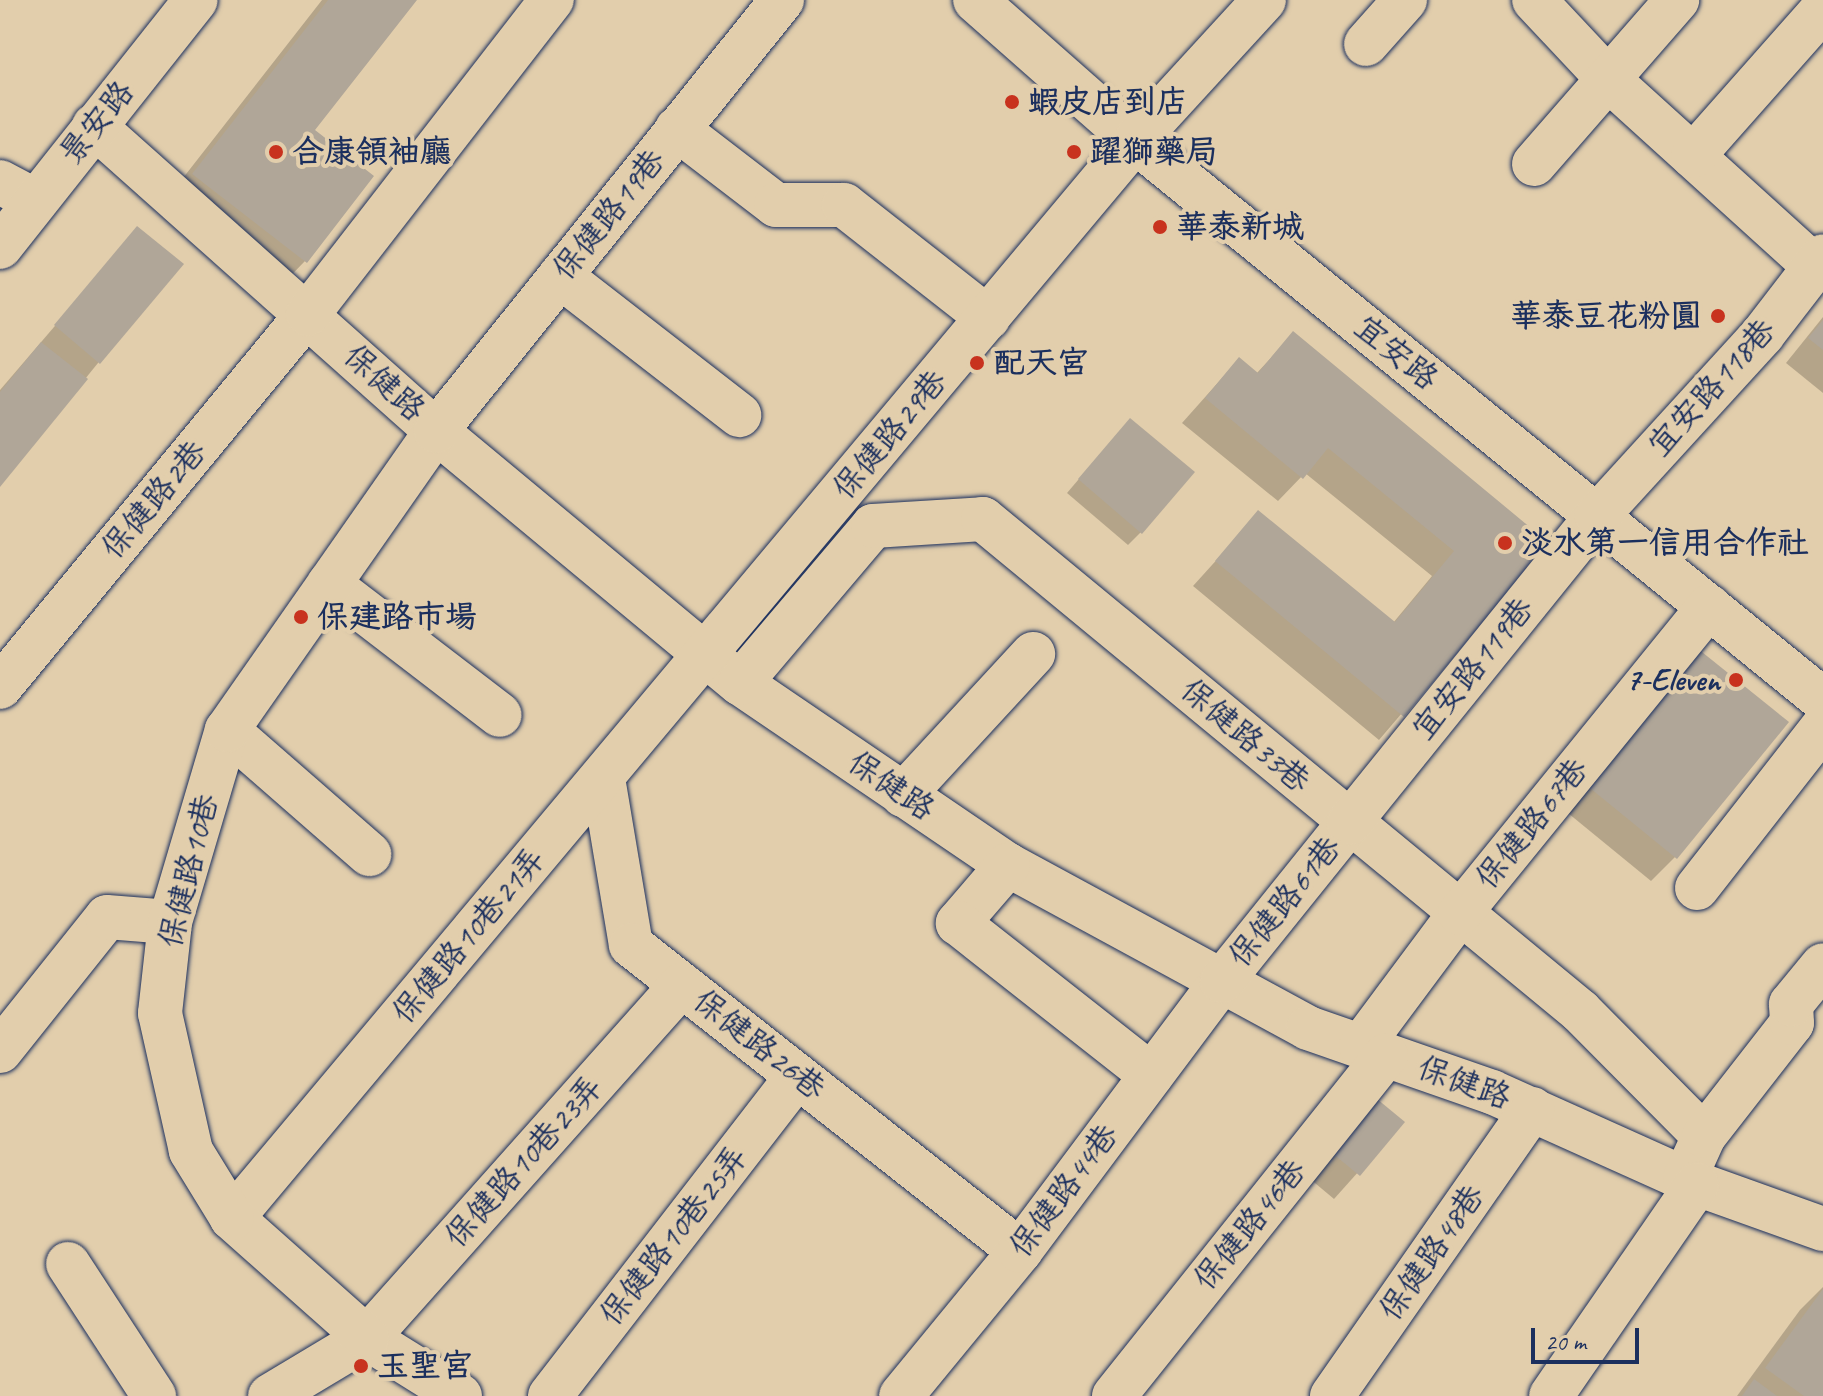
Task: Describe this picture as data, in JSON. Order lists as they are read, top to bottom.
{
  "streets": {
    "street": [
      "景安路",
      "保健路19巷",
      "宜安路",
      "保健路",
      "宜安路118巷",
      "保健路29巷",
      "保健路2巷",
      "宜安路119巷",
      "保健路33巷",
      "保健路67巷",
      "保健路10巷",
      "保健路61巷",
      "保健路10巷21弄",
      "保健路26巷",
      "保健路10巷23弄",
      "保健路44巷",
      "保健路46巷",
      "保健路10巷25弄",
      "保健路48巷"
    ]
  },
  "crossings": [
    ["景安路", "保健路"],
    ["保健路19巷", "保健路"],
    ["保健路19巷", "保健路10巷"],
    ["宜安路", "宜安路118巷"],
    ["宜安路", "保健路29巷"],
    ["宜安路", "宜安路119巷"],
    ["宜安路", "保健路67巷"],
    ["保健路", "保健路29巷"],
    ["保健路", "保健路2巷"],
    ["保健路", "保健路33巷"],
    ["保健路", "保健路67巷"],
    ["保健路", "保健路10巷"],
    ["保健路", "保健路61巷"],
    ["保健路", "保健路10巷21弄"],
    ["保健路", "保健路44巷"],
    ["保健路", "保健路46巷"],
    ["保健路", "保健路48巷"],
    ["宜安路118巷", "宜安路119巷"],
    ["保健路29巷", "保健路10巷21弄"],
    ["宜安路119巷", "保健路33巷"],
    ["宜安路119巷", "保健路61巷"],
    ["保健路33巷", "保健路67巷"],
    ["保健路33巷", "保健路61巷"],
    ["保健路67巷", "保健路46巷"],
    ["保健路10巷", "保健路10巷21弄"],
    ["保健路10巷", "保健路10巷23弄"],
    ["保健路61巷", "保健路44巷"],
    ["保健路10巷21弄", "保健路26巷"],
    ["保健路26巷", "保健路10巷23弄"],
    ["保健路26巷", "保健路44巷"],
    ["保健路26巷", "保健路10巷25弄"]
  ],
  "places": [
    "蝦皮店到店",
    "合康領袖廳",
    "躍獅藥局",
    "華泰新城",
    "華泰豆花粉圓",
    "配天宮",
    "淡水第一信用合作社",
    "保建路市場",
    "7-Eleven",
    "玉聖宮"
  ],
  "scale_bar": "20 m"
}
